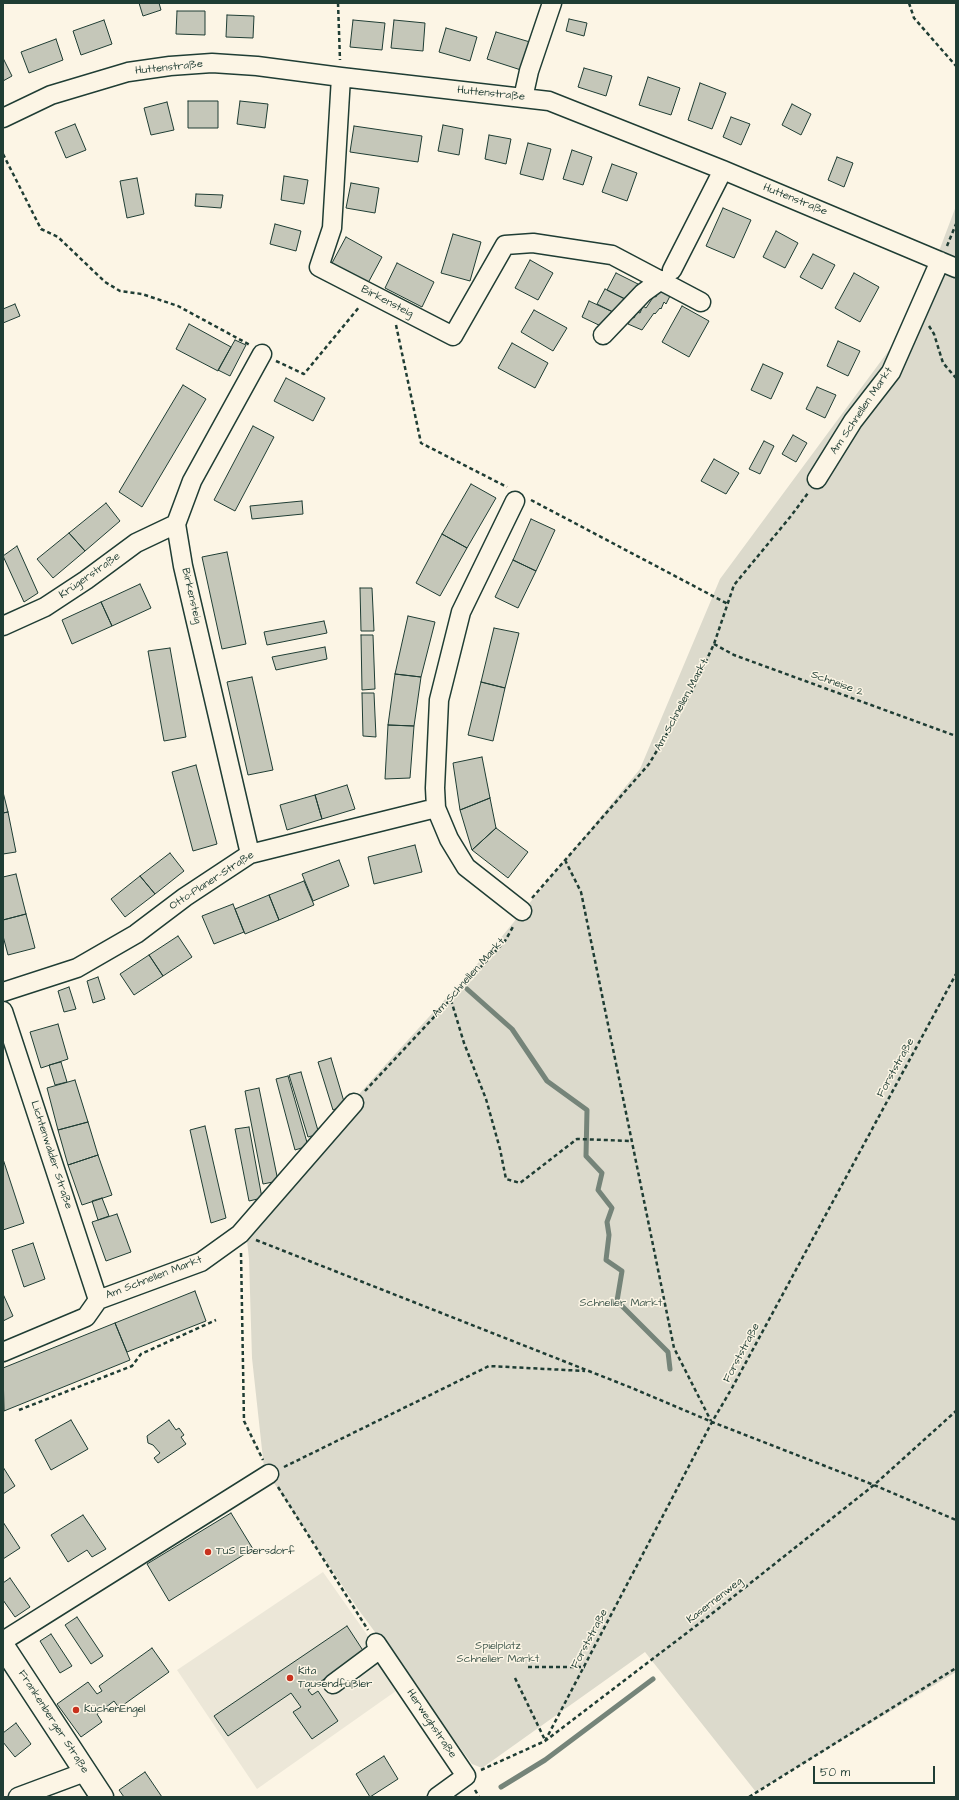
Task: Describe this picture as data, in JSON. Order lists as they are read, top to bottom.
{
  "streets": {
    "main road": ["Frankenberger Straße"],
    "street": [
      "Huttenstraße",
      "Birkensteig",
      "Am Schnellen Markt",
      "Krügerstraße",
      "Otto-Planer-Straße",
      "Lichtenwalder Straße",
      "Herweghstraße"
    ],
    "path": ["Schneise 2", "Forststraße", "Kasernenweg"]
  },
  "crossings": [
    ["Huttenstraße", "Birkensteig"],
    ["Huttenstraße", "Am Schnellen Markt"],
    ["Birkensteig", "Krügerstraße"],
    ["Birkensteig", "Otto-Planer-Straße"],
    ["Am Schnellen Markt", "Schneise 2"],
    ["Am Schnellen Markt", "Lichtenwalder Straße"],
    ["Forststraße", "Kasernenweg"],
    ["Kasernenweg", "Herweghstraße"]
  ],
  "parks": ["Schneller Markt", "Spielplatz Schneller Markt"],
  "places": ["TuS Ebersdorf", "Kita Tausendfüßler", "KüchenEngel"],
  "scale_bar": "50 m"
}
